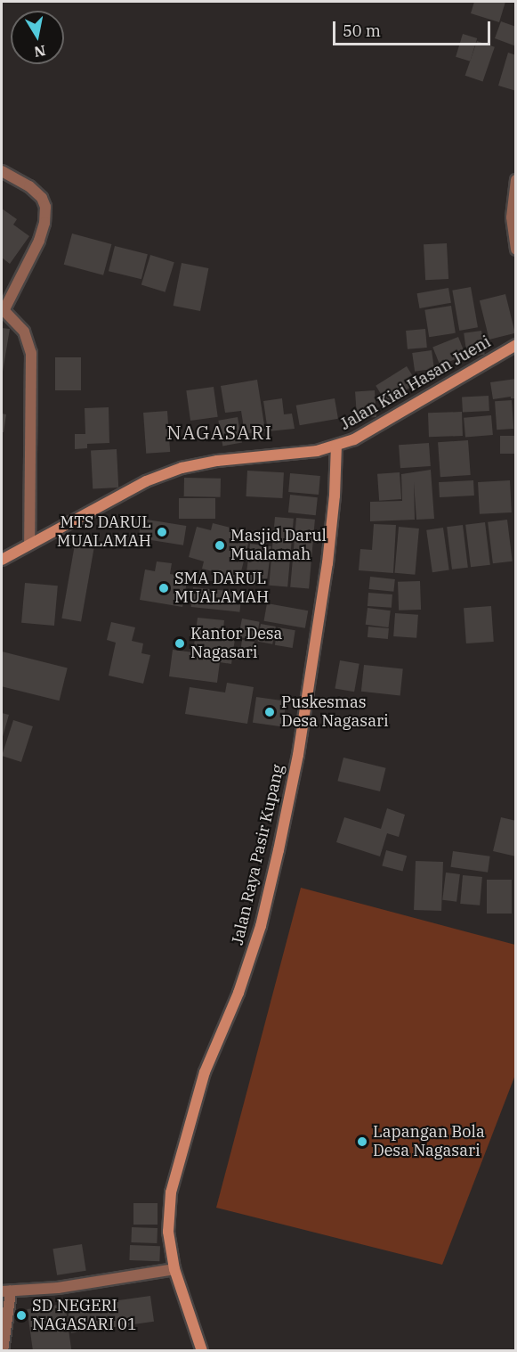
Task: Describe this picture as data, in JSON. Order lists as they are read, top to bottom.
{
  "streets": {
    "street": ["Jalan Kiai Hasan Jueni", "Jalan Raya Pasir Kupang"]
  },
  "crossings": [
    ["Jalan Kiai Hasan Jueni", "Jalan Raya Pasir Kupang"]
  ],
  "districts": ["NAGASARI"],
  "places": [
    "MTS DARUL MUALAMAH",
    "Masjid Darul Mualamah",
    "SMA DARUL MUALAMAH",
    "Kantor Desa Nagasari",
    "Puskesmas Desa Nagasari",
    "Lapangan Bola Desa Nagasari",
    "SD NEGERI NAGASARI 01"
  ],
  "scale_bar": "50 m",
  "north": "bottom"
}
